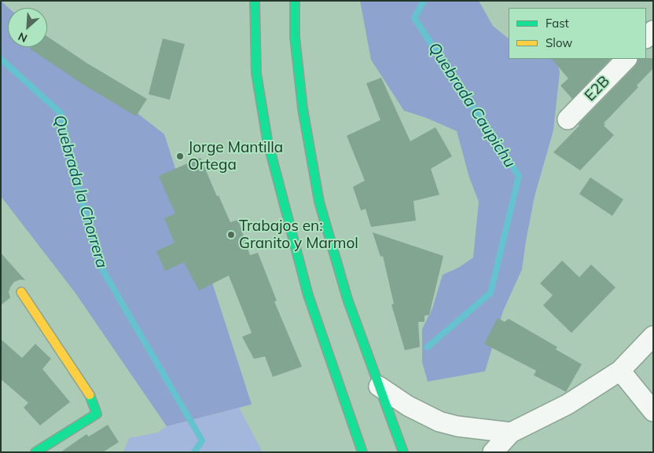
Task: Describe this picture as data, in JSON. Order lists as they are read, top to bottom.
{
  "streets": {
    "street": ["E2B"]
  },
  "water": ["Quebrada Caupichu", "Quebrada la Chorrera"],
  "places": ["Jorge Mantilla Ortega", "Trabajos en: Granito y Marmol"],
  "legend": ["Fast", "Slow"],
  "north": "bottom left"
}
